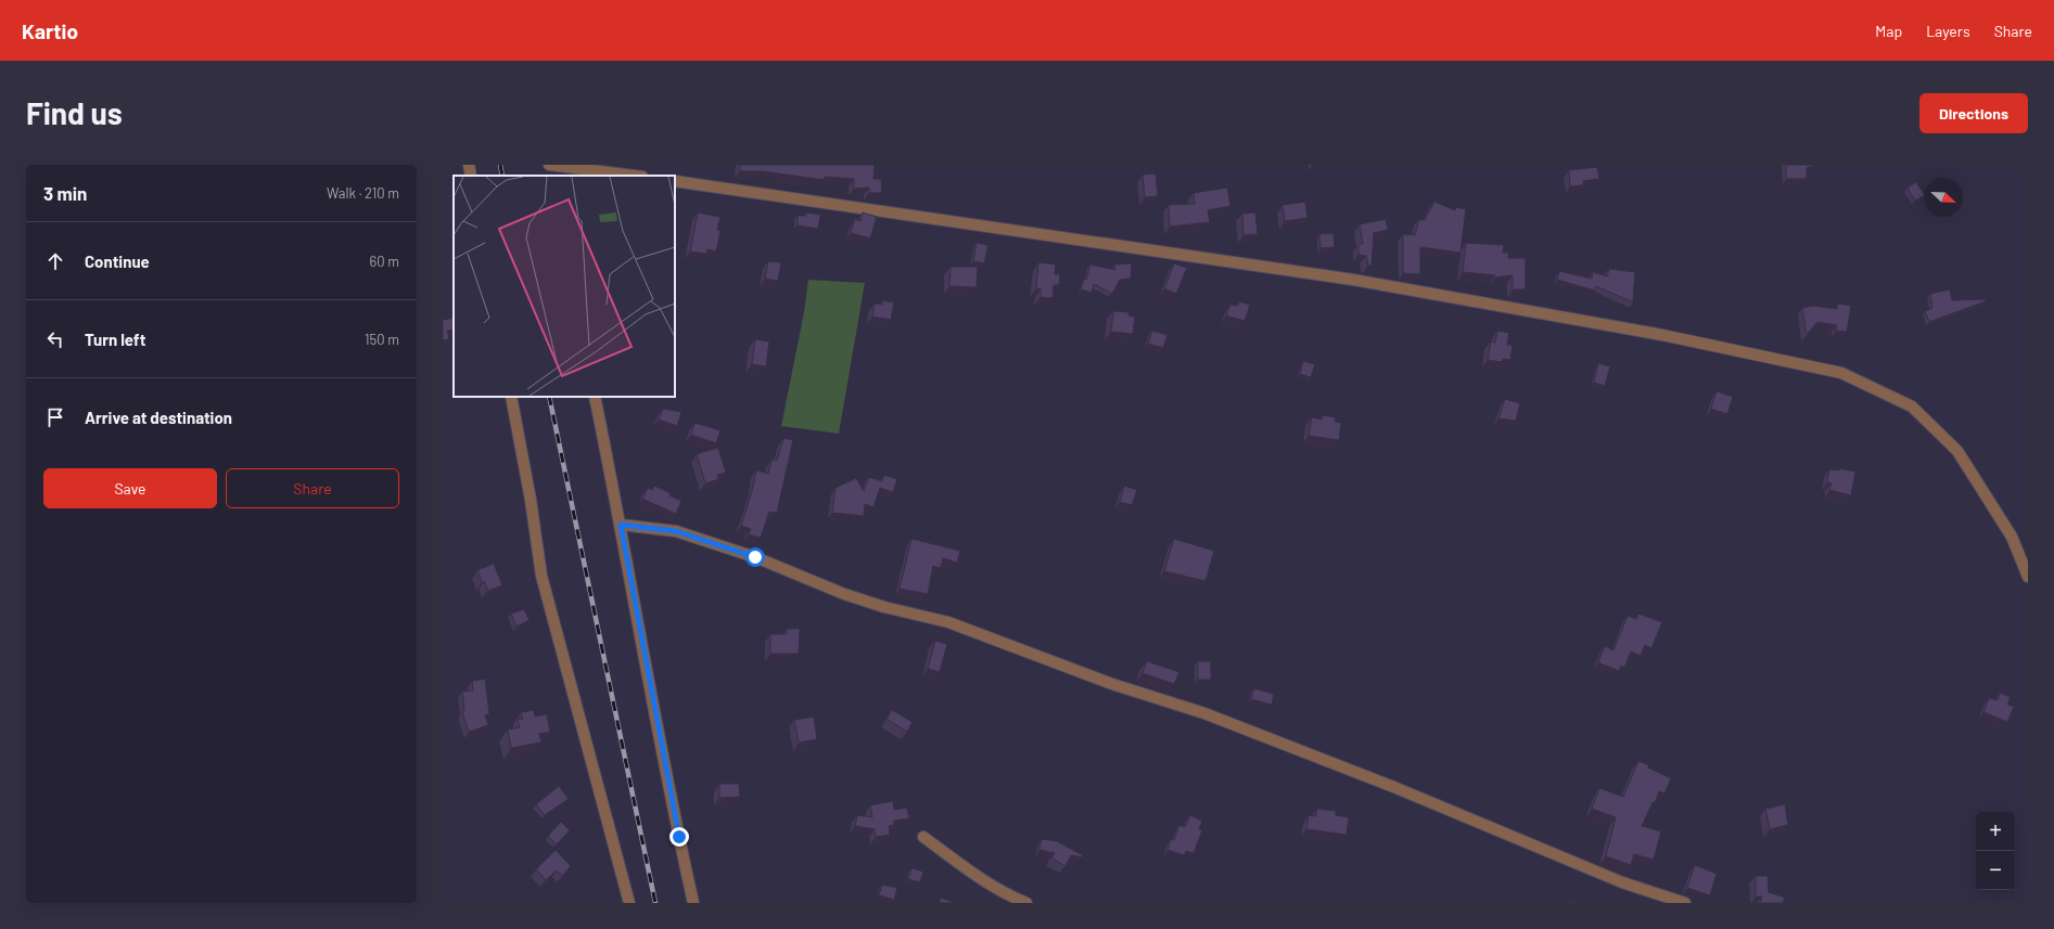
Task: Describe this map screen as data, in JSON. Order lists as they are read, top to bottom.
{
  "north": "bottom right",
  "page": {
    "header": "Kartio",
    "nav": ["Map", "Layers", "Share"],
    "buttons": [
      "Directions",
      ["Save", "Share"]
    ],
    "title": "Find us",
    "heading": ["3 min", "Walk · 210 m"],
    "list": [
      ["Continue", "60 m"],
      ["Turn left", "150 m"],
      "Arrive at destination"
    ],
    "map_buttons": ["+", "−"]
  }
}
